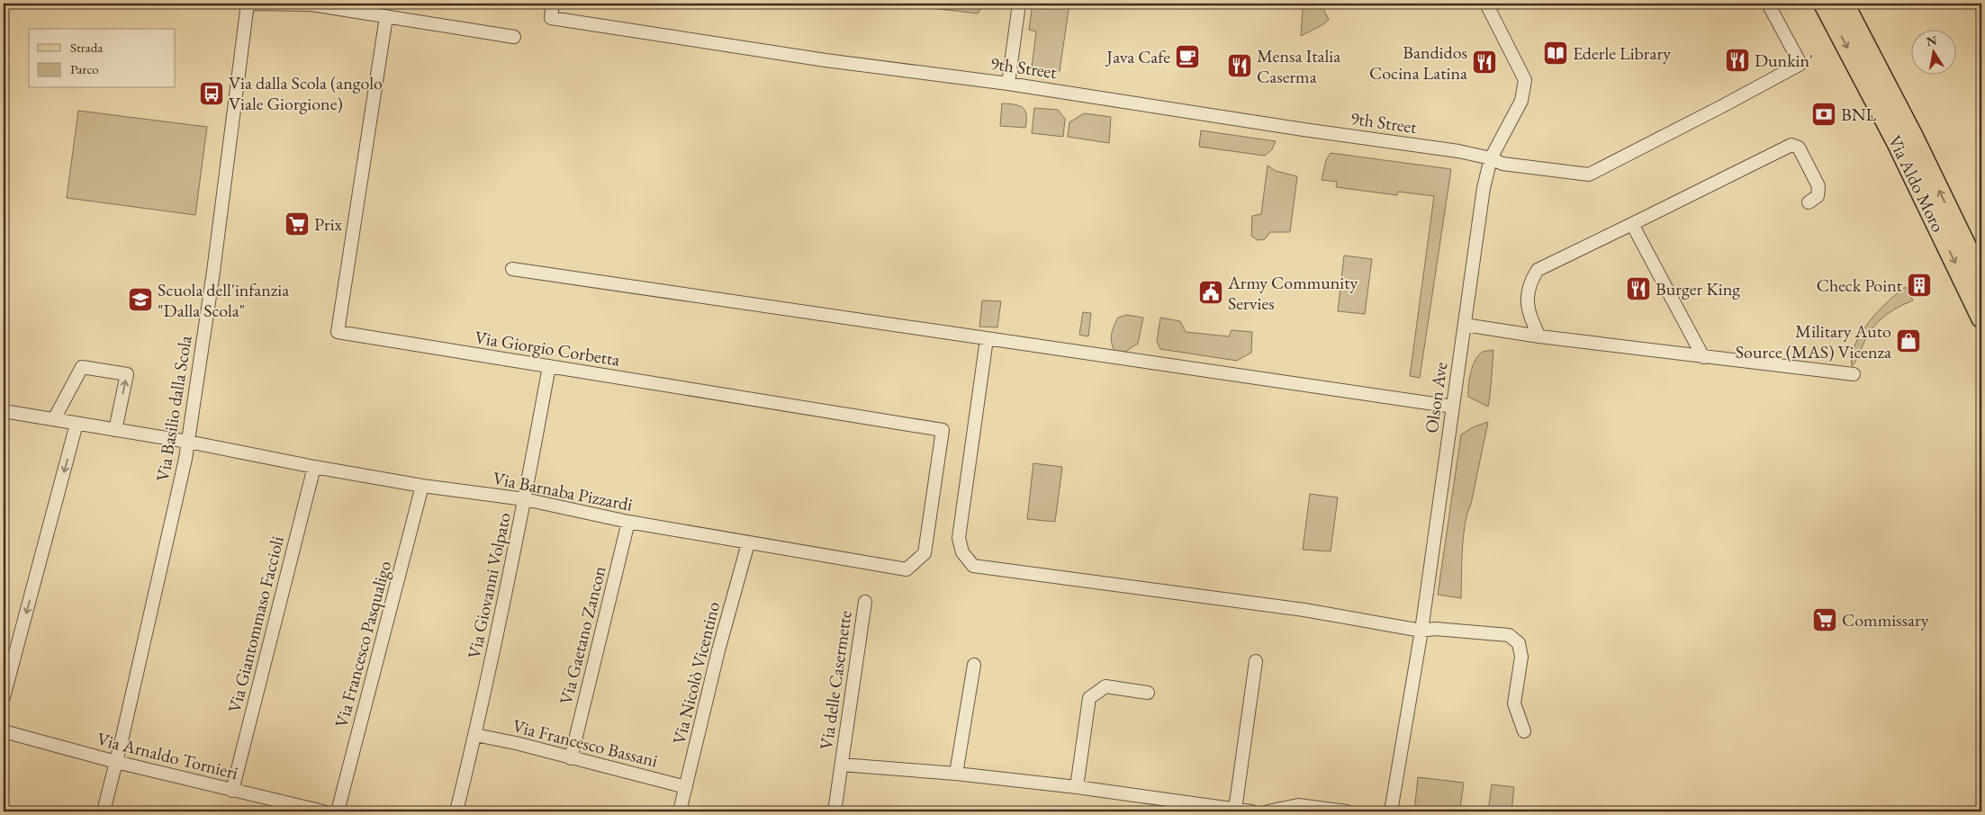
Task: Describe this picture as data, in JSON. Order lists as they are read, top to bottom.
{
  "streets": {
    "main road": ["Via Aldo Moro"],
    "street": [
      "9th Street",
      "Via Giorgio Corbetta",
      "Olson Ave",
      "Via Basilio dalla Scola",
      "Via Barnaba Pizzardi",
      "Via Giovanni Volpato",
      "Via Giantommaso Faccioli",
      "Via Gaetano Zancon",
      "Via Francesco Pasqualigo",
      "Via Nicolò Vicentino",
      "Via delle Casermette",
      "Via Francesco Bassani",
      "Via Arnaldo Tornieri"
    ]
  },
  "crossings": [
    ["9th Street", "Olson Ave"],
    ["Via Giorgio Corbetta", "Via Barnaba Pizzardi"],
    ["Via Giorgio Corbetta", "Via Giovanni Volpato"],
    ["Via Basilio dalla Scola", "Via Barnaba Pizzardi"],
    ["Via Basilio dalla Scola", "Via Arnaldo Tornieri"],
    ["Via Barnaba Pizzardi", "Via Giovanni Volpato"],
    ["Via Barnaba Pizzardi", "Via Giantommaso Faccioli"],
    ["Via Barnaba Pizzardi", "Via Gaetano Zancon"],
    ["Via Barnaba Pizzardi", "Via Francesco Pasqualigo"],
    ["Via Barnaba Pizzardi", "Via Nicolò Vicentino"],
    ["Via Giovanni Volpato", "Via Francesco Bassani"],
    ["Via Giantommaso Faccioli", "Via Arnaldo Tornieri"],
    ["Via Gaetano Zancon", "Via Francesco Bassani"],
    ["Via Nicolò Vicentino", "Via Francesco Bassani"]
  ],
  "places": {
    "library": ["Ederle Library"],
    "cafe": ["Java Cafe"],
    "restaurant": [
      "Dunkin'",
      "Bandidos Cocina Latina",
      "Mensa Italia Caserma",
      "Burger King"
    ],
    "bus stop": ["Via dalla Scola (angolo Viale Giorgione)"],
    "bank": ["BNL"],
    "supermarket": ["Prix", "Commissary"],
    "building": ["Check Point"],
    "public building": ["Army Community Servies"],
    "school or university": ["Scuola dell'infanzia \"Dalla Scola\""],
    "shop": ["Military Auto Source (MAS) Vicenza"]
  },
  "legend": ["Strada", "Parco"],
  "north": "top"
}
